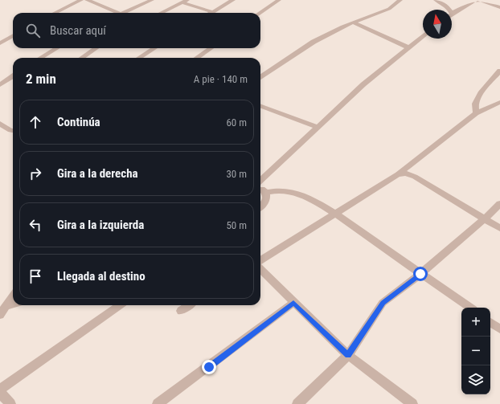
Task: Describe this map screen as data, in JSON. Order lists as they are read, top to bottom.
{
  "north": "top",
  "page": {
    "search": "Buscar aquí",
    "heading": ["2 min", "A pie · 140 m"],
    "list": [
      ["Continúa", "60 m"],
      ["Gira a la derecha", "30 m"],
      ["Gira a la izquierda", "50 m"],
      "Llegada al destino"
    ],
    "map_buttons": ["+", "−"]
  }
}
